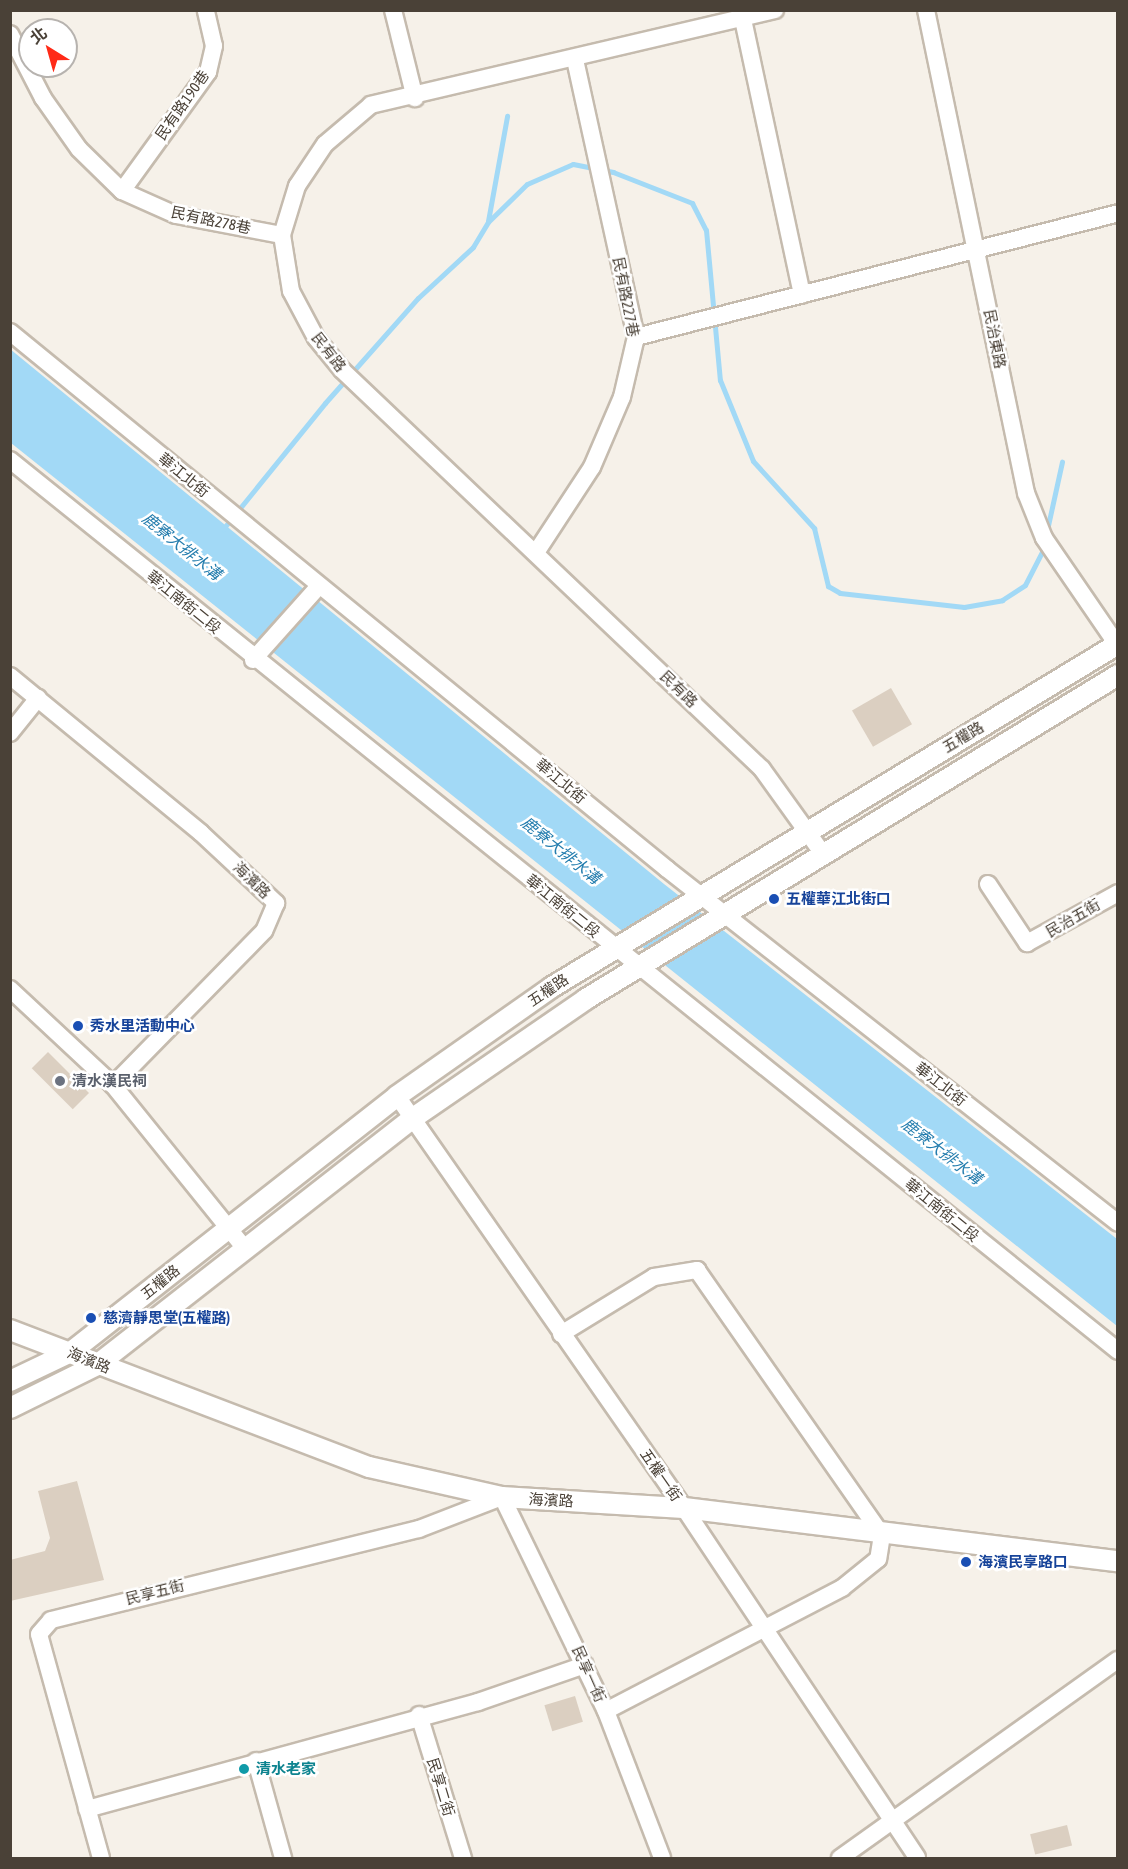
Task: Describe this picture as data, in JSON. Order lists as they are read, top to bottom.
{
  "streets": {
    "street": [
      "民有路190巷",
      "民有路278巷",
      "民有路227巷",
      "民治東路",
      "民有路",
      "華江北街",
      "華江南街二段",
      "五權路",
      "海濱路",
      "民治五街",
      "五權一街",
      "民享五街",
      "民享一街",
      "民享二街"
    ]
  },
  "crossings": [
    ["民有路190巷", "民有路278巷"],
    ["民有路278巷", "民有路"],
    ["民有路227巷", "民有路"],
    ["民治東路", "五權路"],
    ["民有路", "五權路"],
    ["華江北街", "五權路"],
    ["華江南街二段", "五權路"],
    ["五權路", "海濱路"],
    ["五權路", "五權一街"],
    ["海濱路", "五權一街"],
    ["海濱路", "民享五街"],
    ["海濱路", "民享一街"],
    ["民享五街", "民享一街"]
  ],
  "water": ["鹿寮大排水溝"],
  "places": [
    "五權華江北街口",
    "秀水里活動中心",
    "清水漢民祠",
    "慈濟靜思堂(五權路)",
    "海濱民享路口",
    "清水老家"
  ],
  "north": "top left"
}
